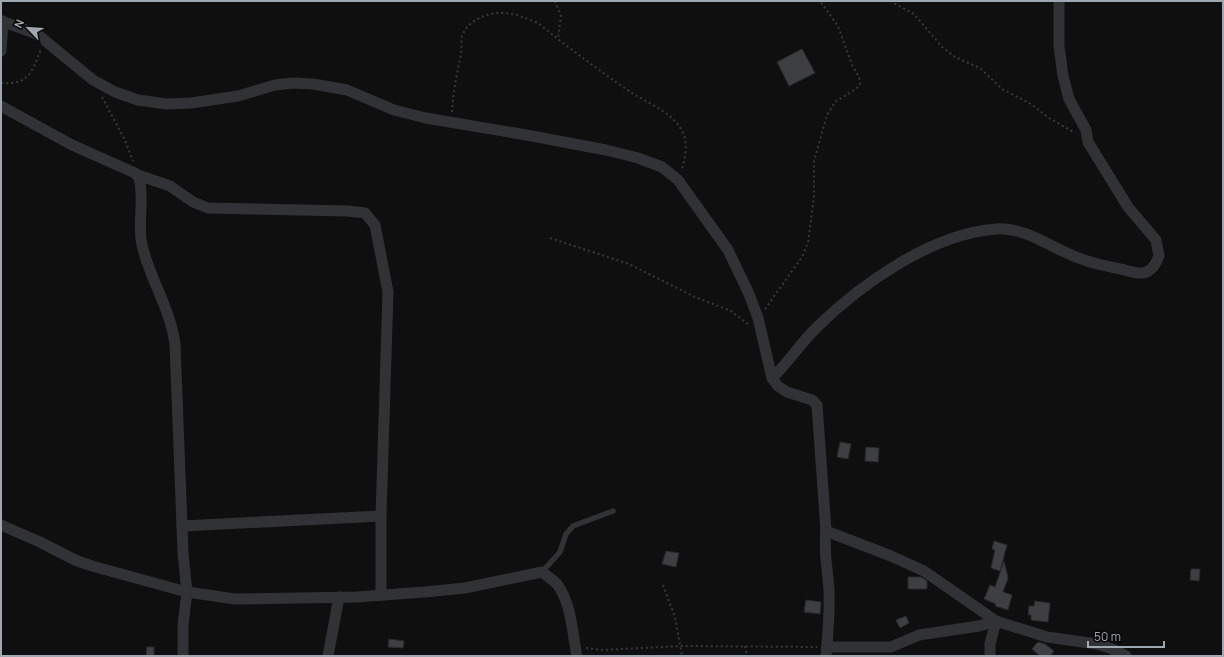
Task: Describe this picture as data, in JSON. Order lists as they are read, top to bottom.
{
  "scale_bar": "50 m",
  "north": "top left"
}
